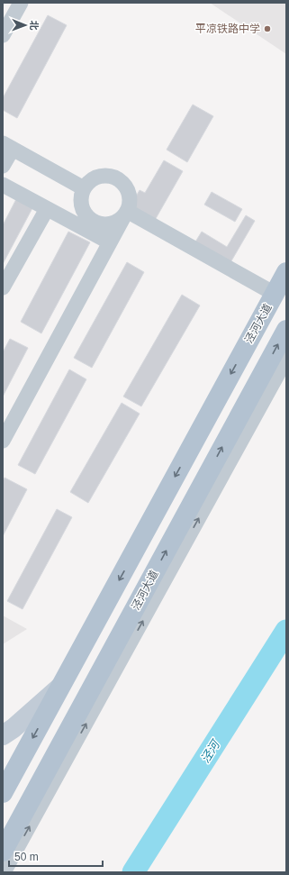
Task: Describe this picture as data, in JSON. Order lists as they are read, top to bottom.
{
  "streets": {
    "main road": ["泾河大道"]
  },
  "water": ["泾河"],
  "places": ["平凉铁路中学"],
  "scale_bar": "50 m",
  "north": "right"
}
